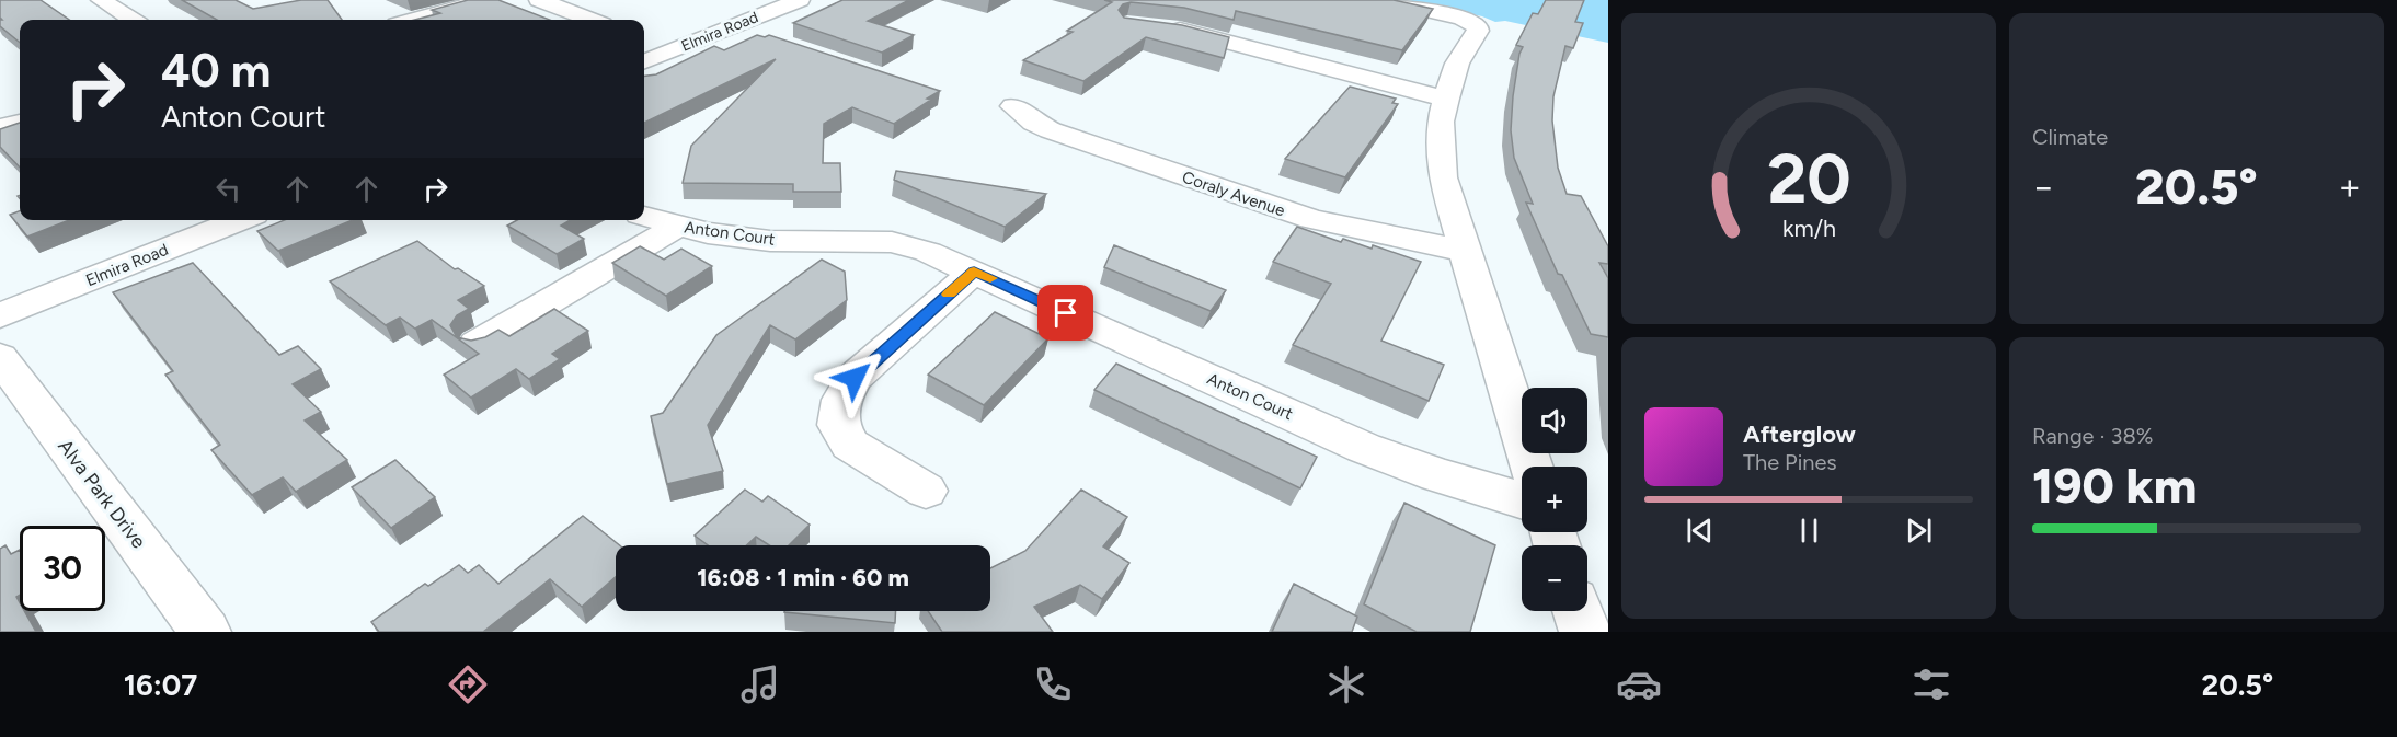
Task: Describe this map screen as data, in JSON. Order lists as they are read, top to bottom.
{
  "streets": {
    "street": [
      "Elmira Road",
      "Coraly Avenue",
      "Anton Court",
      "Alva Park Drive"
    ]
  },
  "page": {
    "tile": [
      "Climate",
      ["Range · 38%", "190 km"]
    ],
    "turn": ["40 m", "Anton Court"],
    "heat": ["−", "20.5°", "+"],
    "map_buttons": ["+", "−"],
    "song": ["Afterglow", "The Pines"],
    "limit": "30",
    "trip": "16:08 · 1 min · 60 m",
    "tabs": ["16:07", "20.5°"],
    "gauge": ["20", "km/h"]
  }
}
